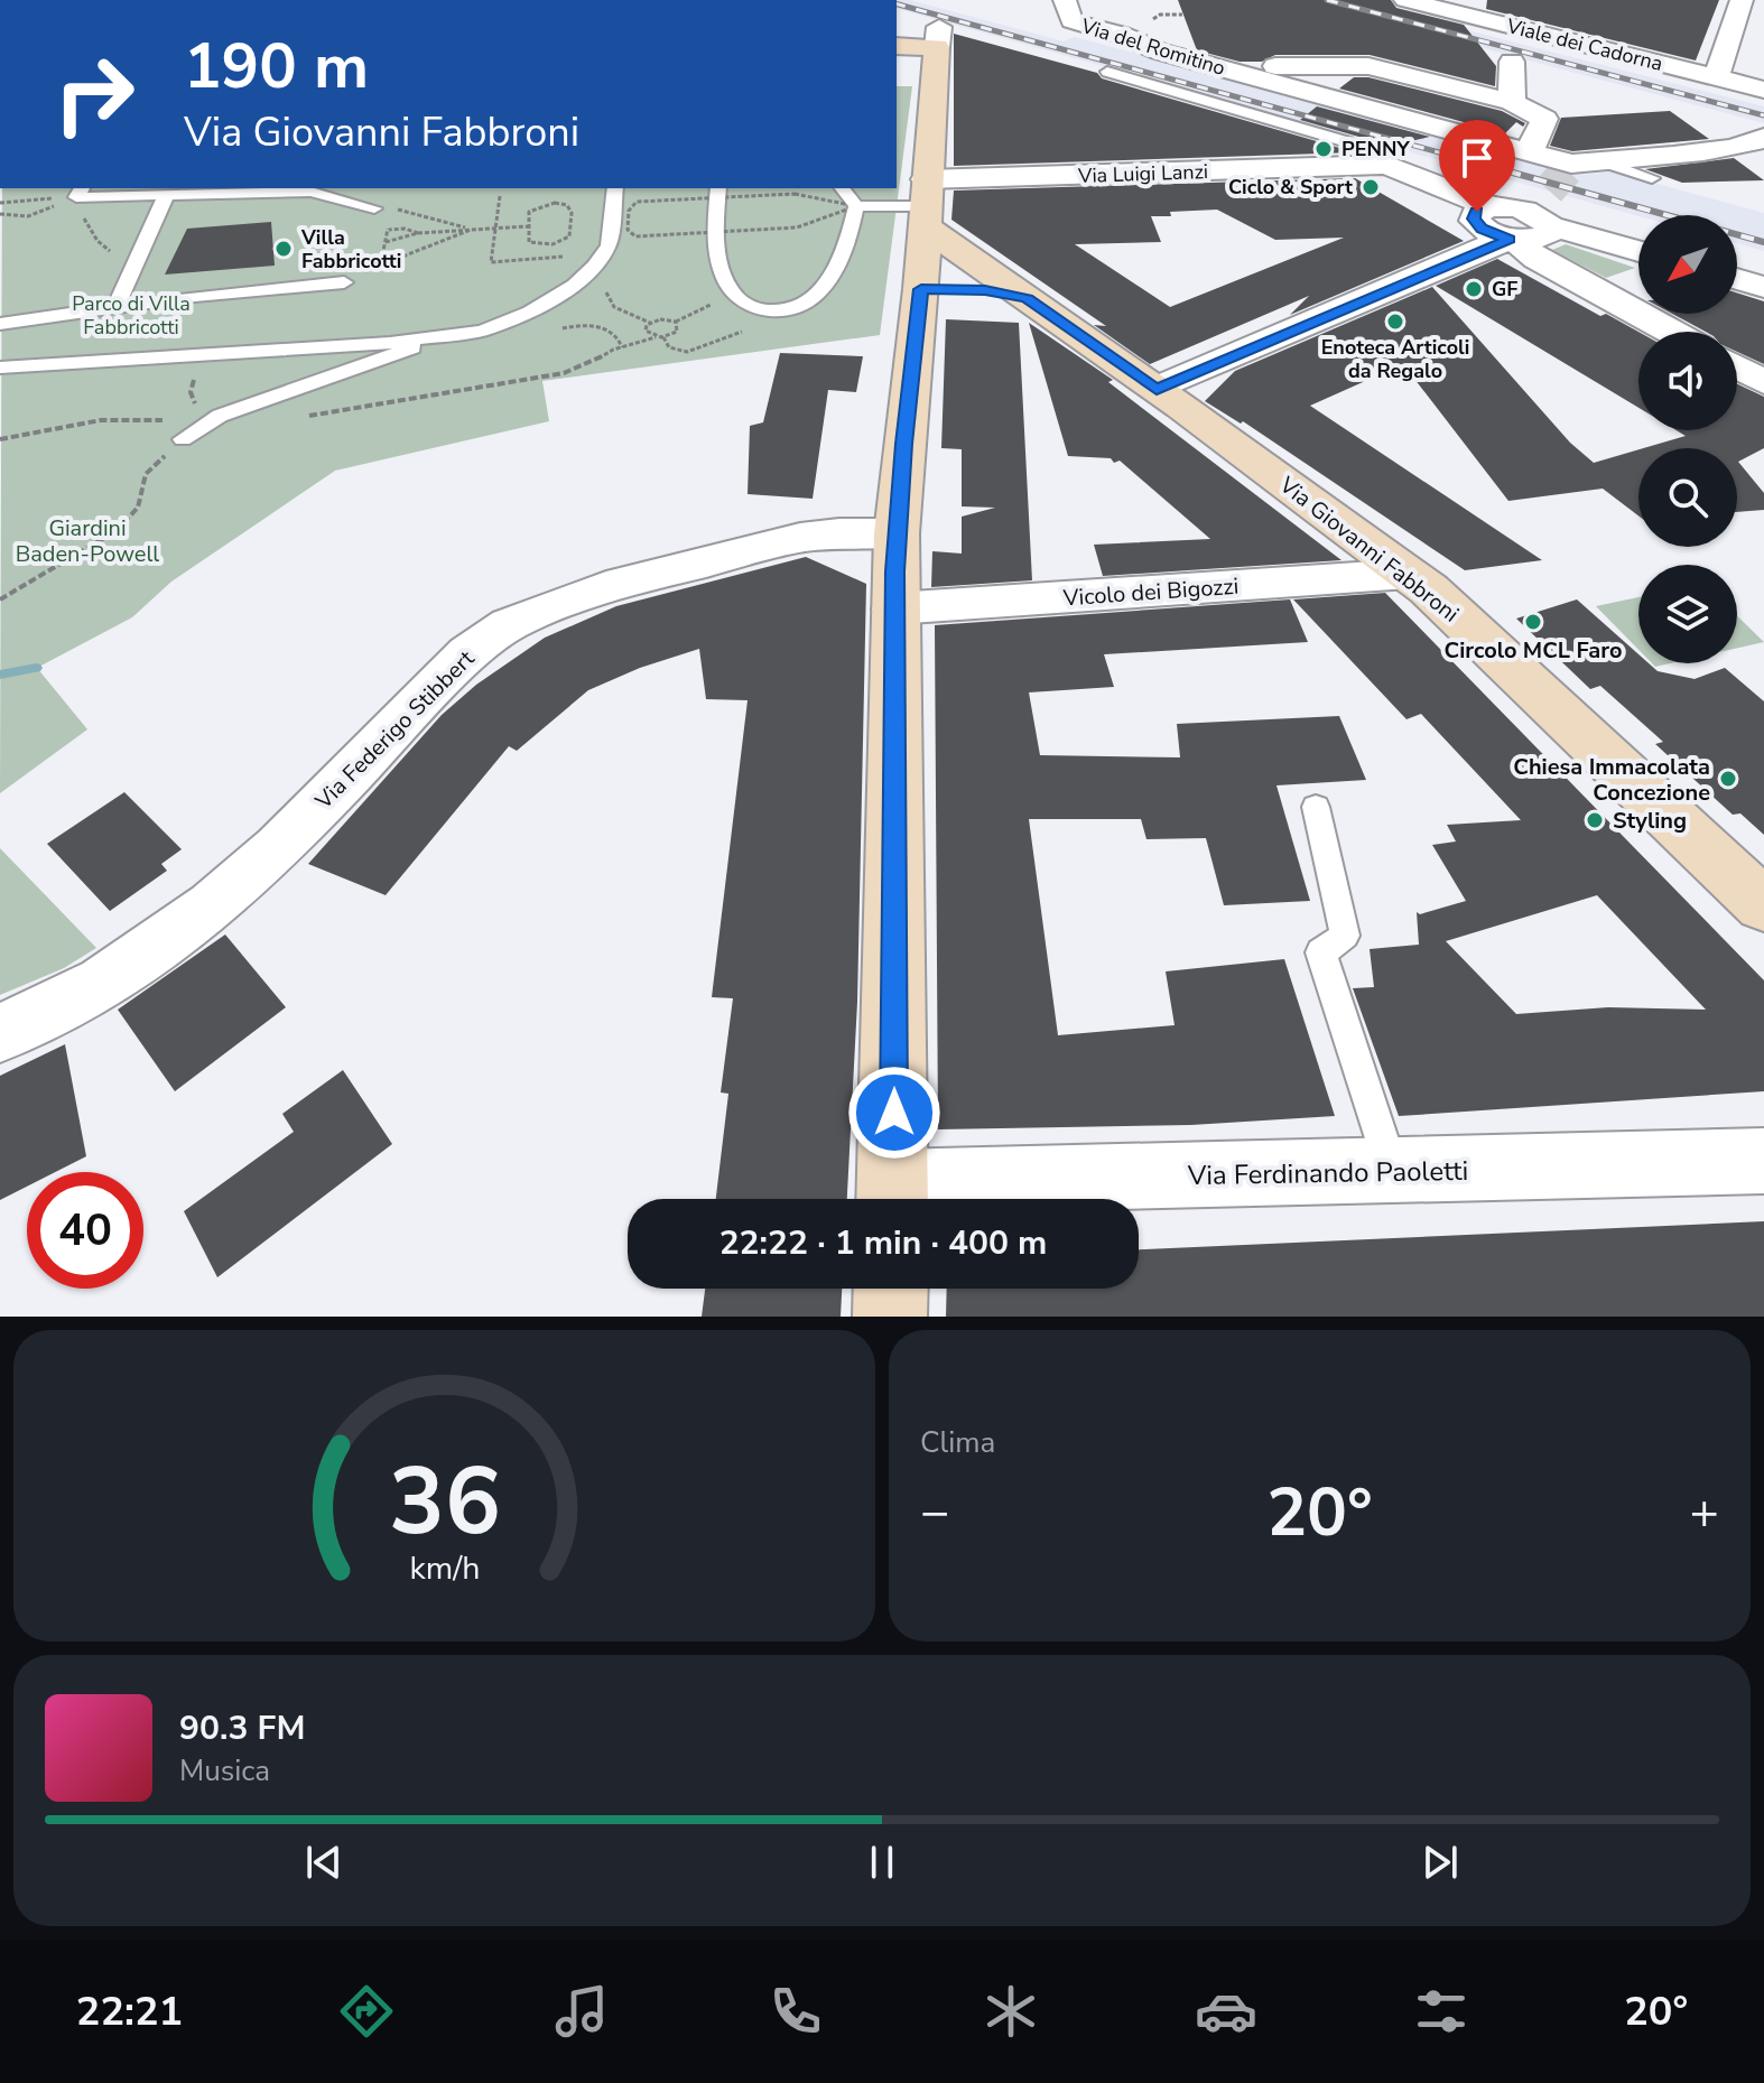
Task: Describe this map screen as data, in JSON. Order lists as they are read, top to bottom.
{
  "streets": {
    "street": [
      "Viale dei Cadorna",
      "Via del Romitino",
      "Via Luigi Lanzi",
      "Via Giovanni Fabbroni",
      "Vicolo dei Bigozzi",
      "Via Federigo Stibbert",
      "Via Ferdinando Paoletti"
    ]
  },
  "crossings": [
    ["Via Luigi Lanzi", "Via Giovanni Fabbroni"],
    ["Via Giovanni Fabbroni", "Vicolo dei Bigozzi"]
  ],
  "parks": ["Parco di Villa Fabbricotti", "Giardini Baden-Powell"],
  "places": [
    "PENNY",
    "Ciclo & Sport",
    "Villa Fabbricotti",
    "GF",
    "Enoteca Articoli da Regalo",
    "Circolo MCL Faro",
    "Chiesa Immacolata Concezione",
    "Styling"
  ],
  "north": "bottom left",
  "page": {
    "turn": ["190 m", "Via Giovanni Fabbroni"],
    "limit": "40",
    "trip": "22:22 · 1 min · 400 m",
    "tile": "Clima",
    "heat": ["−", "20°", "+"],
    "song": ["90.3 FM", "Musica"],
    "tabs": ["22:21", "20°"],
    "gauge": ["36", "km/h"]
  }
}
